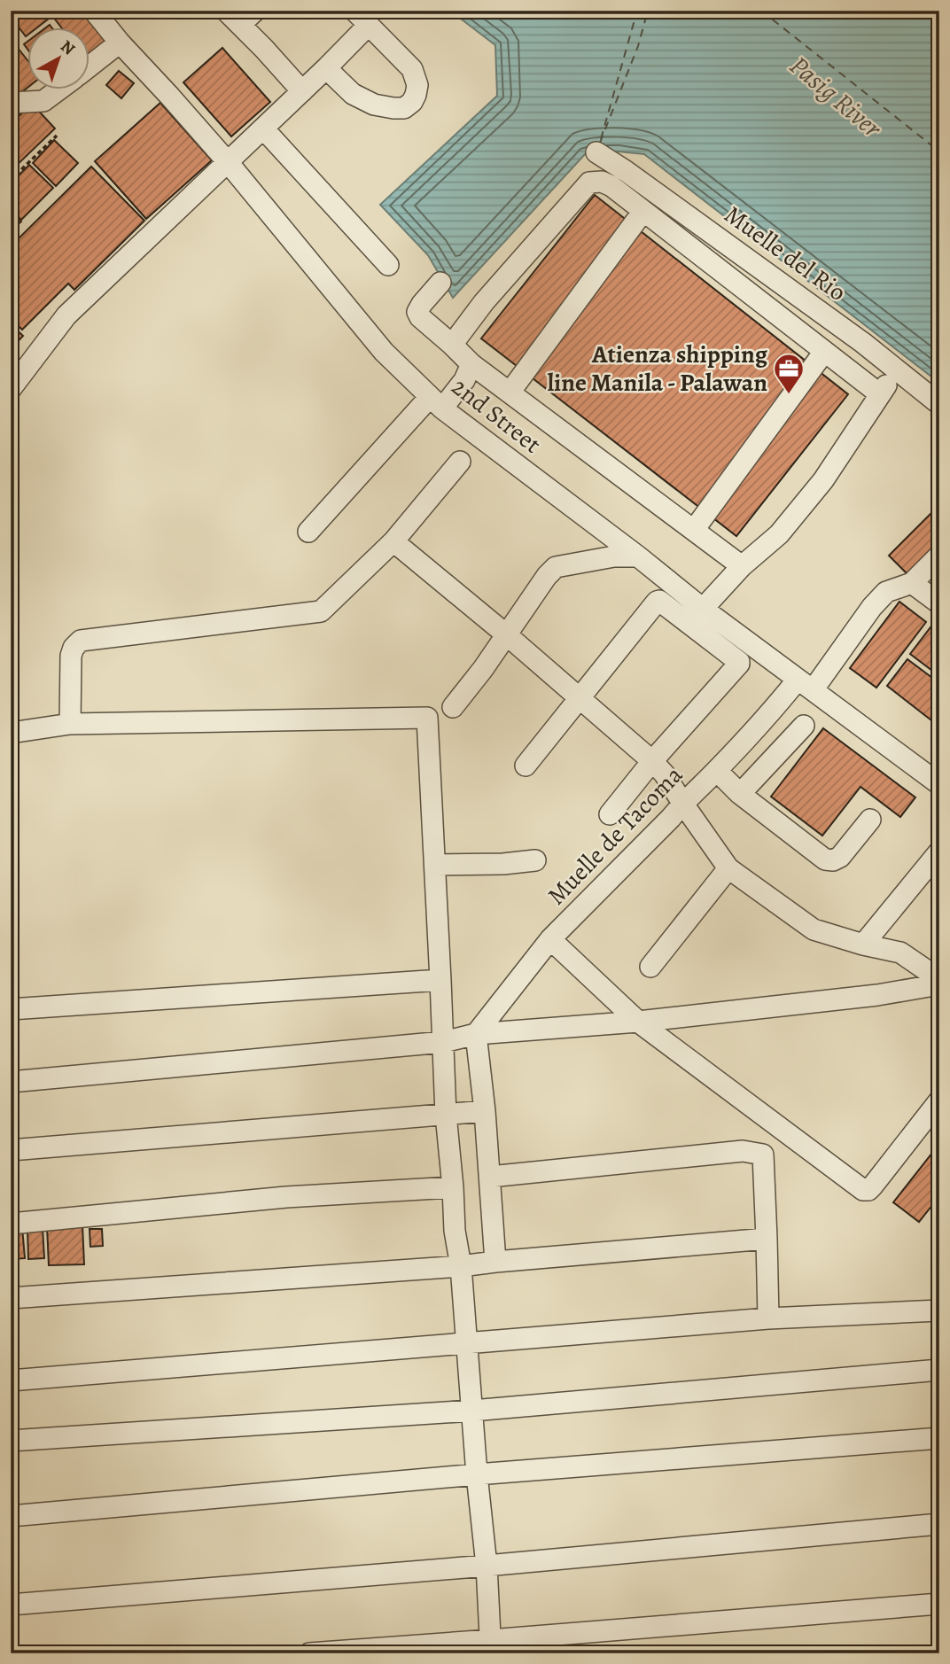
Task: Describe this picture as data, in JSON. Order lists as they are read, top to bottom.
{
  "streets": {
    "street": ["Muelle del Rio", "2nd Street", "Muelle de Tacoma"]
  },
  "crossings": [
    ["2nd Street", "Muelle de Tacoma"]
  ],
  "water": ["Pasig River"],
  "places": {
    "office": ["Atienza shipping line Manila - Palawan"]
  },
  "north": "top right"
}
